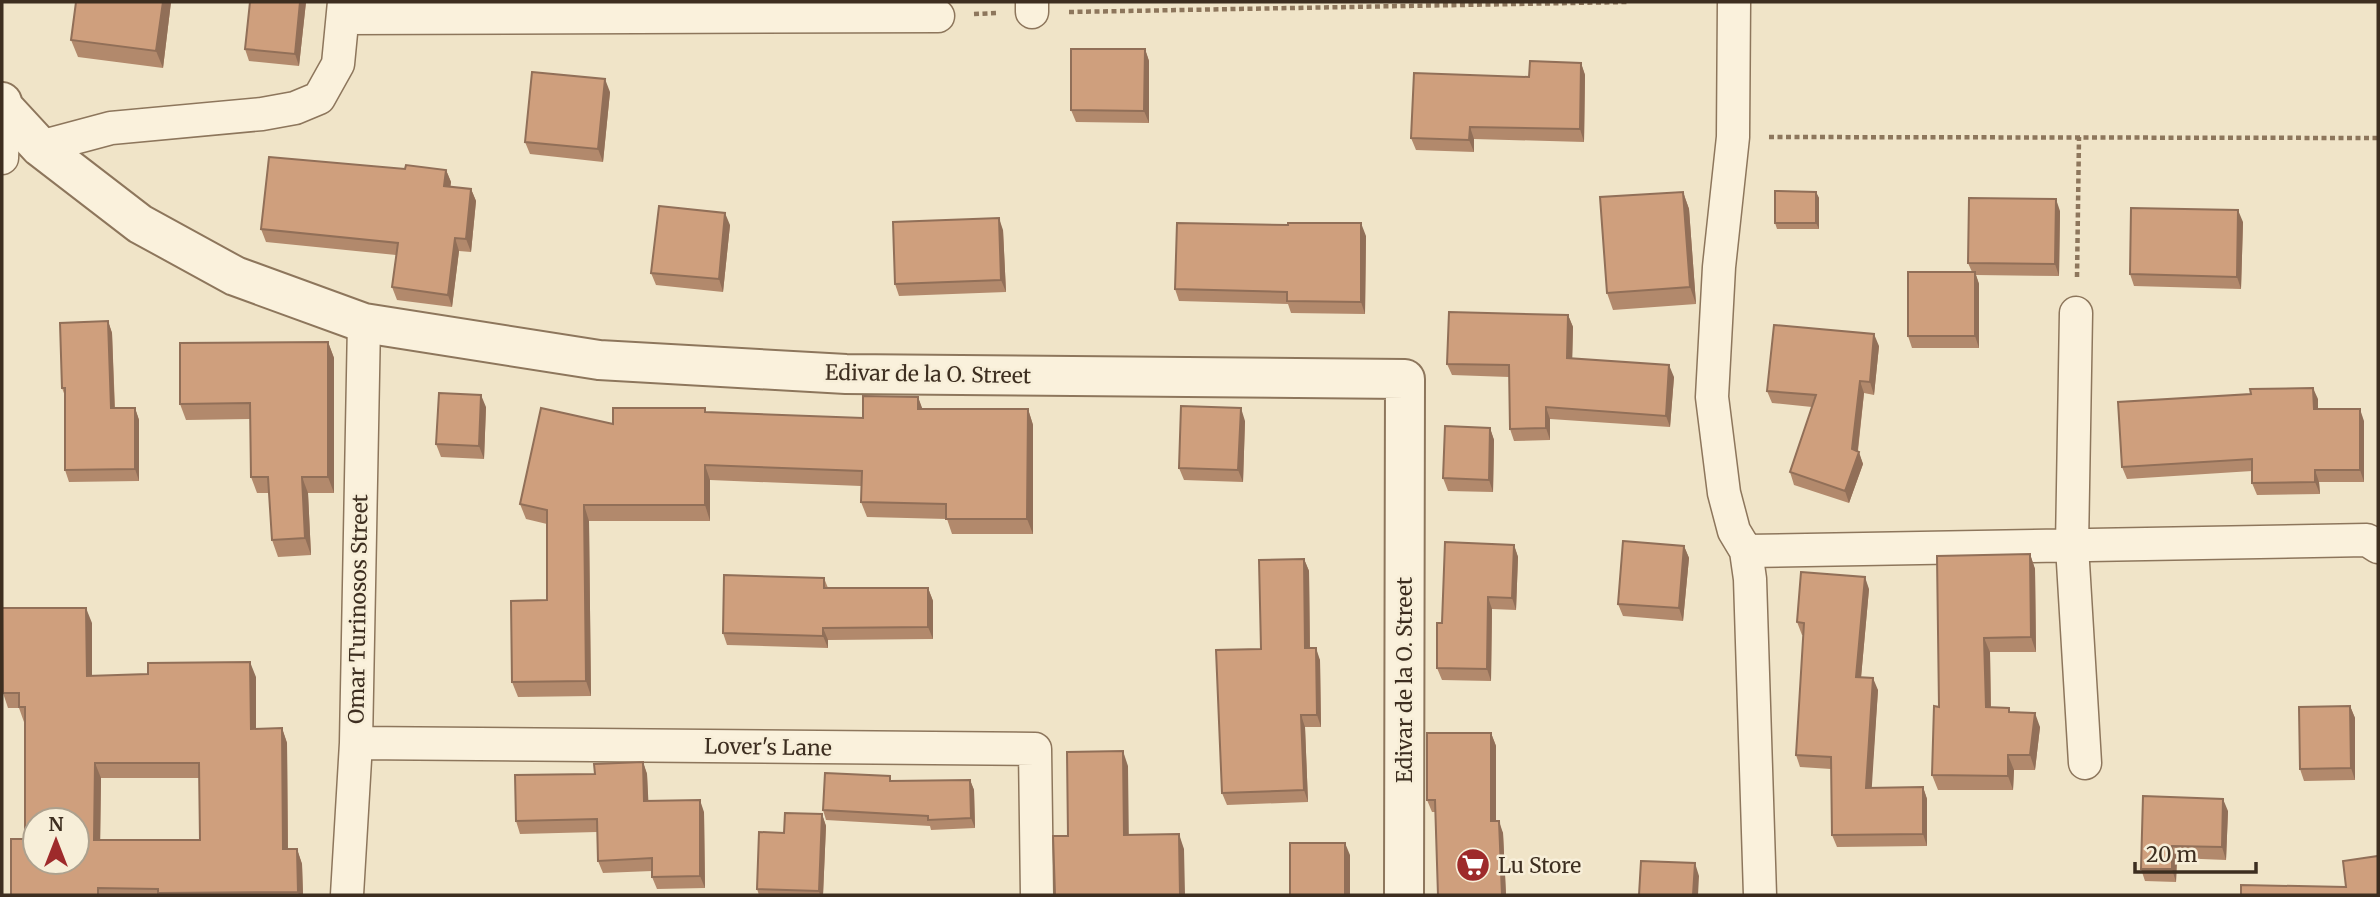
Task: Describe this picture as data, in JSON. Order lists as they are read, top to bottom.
{
  "streets": {
    "street": ["Edivar de la O. Street", "Omar Turinosos Street", "Lover's Lane"]
  },
  "crossings": [
    ["Edivar de la O. Street", "Omar Turinosos Street"],
    ["Omar Turinosos Street", "Lover's Lane"]
  ],
  "places": {
    "supermarket": ["Lu Store"]
  },
  "scale_bar": "20 m",
  "north": "top"
}
